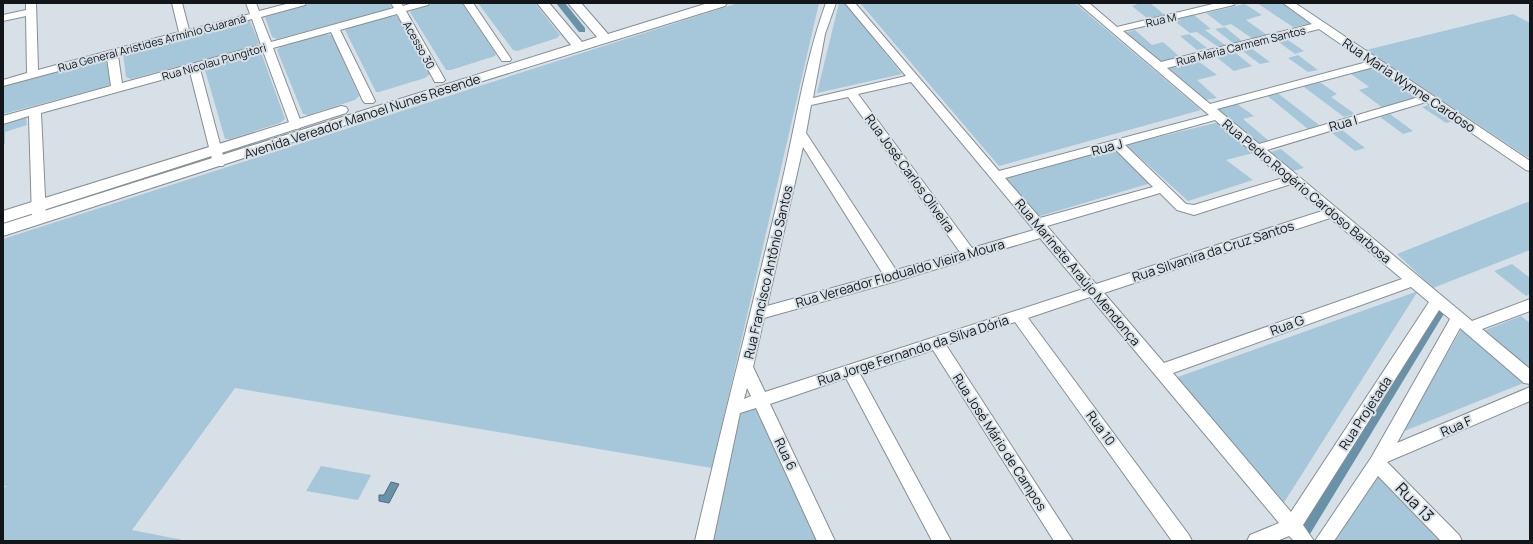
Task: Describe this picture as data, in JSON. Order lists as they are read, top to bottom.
{
  "streets": {
    "street": [
      "Rua M",
      "Rua General Aristides Armínio Guaraná",
      "Acesso 30",
      "Rua Maria Carmem Santos",
      "Rua Nicolau Pungitori",
      "Rua Maria Wynne Cardoso",
      "Avenida Vereador Manoel Nunes Resende",
      "Rua I",
      "Rua J",
      "Rua José Carlos Oliveira",
      "Rua Pedro Rogério Cardoso Barbosa",
      "Rua Silvanira da Cruz Santos",
      "Rua Francisco Antônio Santos",
      "Rua Marinete Araújo Mendonça",
      "Rua Vereador Flodualdo Vieira Moura",
      "Rua G",
      "Rua Jorge Fernando da Silva Dória",
      "Rua Projetada",
      "Rua F",
      "Rua 10",
      "Rua José Mário de Campos",
      "Rua 6",
      "Rua 13"
    ]
  },
  "crossings": [
    ["Rua M", "Rua Pedro Rogério Cardoso Barbosa"],
    ["Acesso 30", "Rua Nicolau Pungitori"],
    ["Acesso 30", "Avenida Vereador Manoel Nunes Resende"],
    ["Rua Maria Carmem Santos", "Rua Maria Wynne Cardoso"],
    ["Rua Maria Carmem Santos", "Rua Pedro Rogério Cardoso Barbosa"],
    ["Rua Maria Wynne Cardoso", "Rua I"],
    ["Rua I", "Rua Pedro Rogério Cardoso Barbosa"],
    ["Rua J", "Rua Pedro Rogério Cardoso Barbosa"],
    ["Rua J", "Rua Marinete Araújo Mendonça"],
    ["Rua José Carlos Oliveira", "Rua Vereador Flodualdo Vieira Moura"],
    ["Rua Pedro Rogério Cardoso Barbosa", "Rua Silvanira da Cruz Santos"],
    ["Rua Pedro Rogério Cardoso Barbosa", "Rua G"],
    ["Rua Pedro Rogério Cardoso Barbosa", "Rua Projetada"],
    ["Rua Silvanira da Cruz Santos", "Rua Marinete Araújo Mendonça"],
    ["Rua Silvanira da Cruz Santos", "Rua Jorge Fernando da Silva Dória"],
    ["Rua Francisco Antônio Santos", "Rua Vereador Flodualdo Vieira Moura"],
    ["Rua Francisco Antônio Santos", "Rua Jorge Fernando da Silva Dória"],
    ["Rua Francisco Antônio Santos", "Rua 6"],
    ["Rua Marinete Araújo Mendonça", "Rua Vereador Flodualdo Vieira Moura"],
    ["Rua Marinete Araújo Mendonça", "Rua G"],
    ["Rua Marinete Araújo Mendonça", "Rua Jorge Fernando da Silva Dória"],
    ["Rua Marinete Araújo Mendonça", "Rua Projetada"],
    ["Rua Jorge Fernando da Silva Dória", "Rua 10"],
    ["Rua Jorge Fernando da Silva Dória", "Rua José Mário de Campos"],
    ["Rua Jorge Fernando da Silva Dória", "Rua 6"],
    ["Rua F", "Rua 13"]
  ]
}
